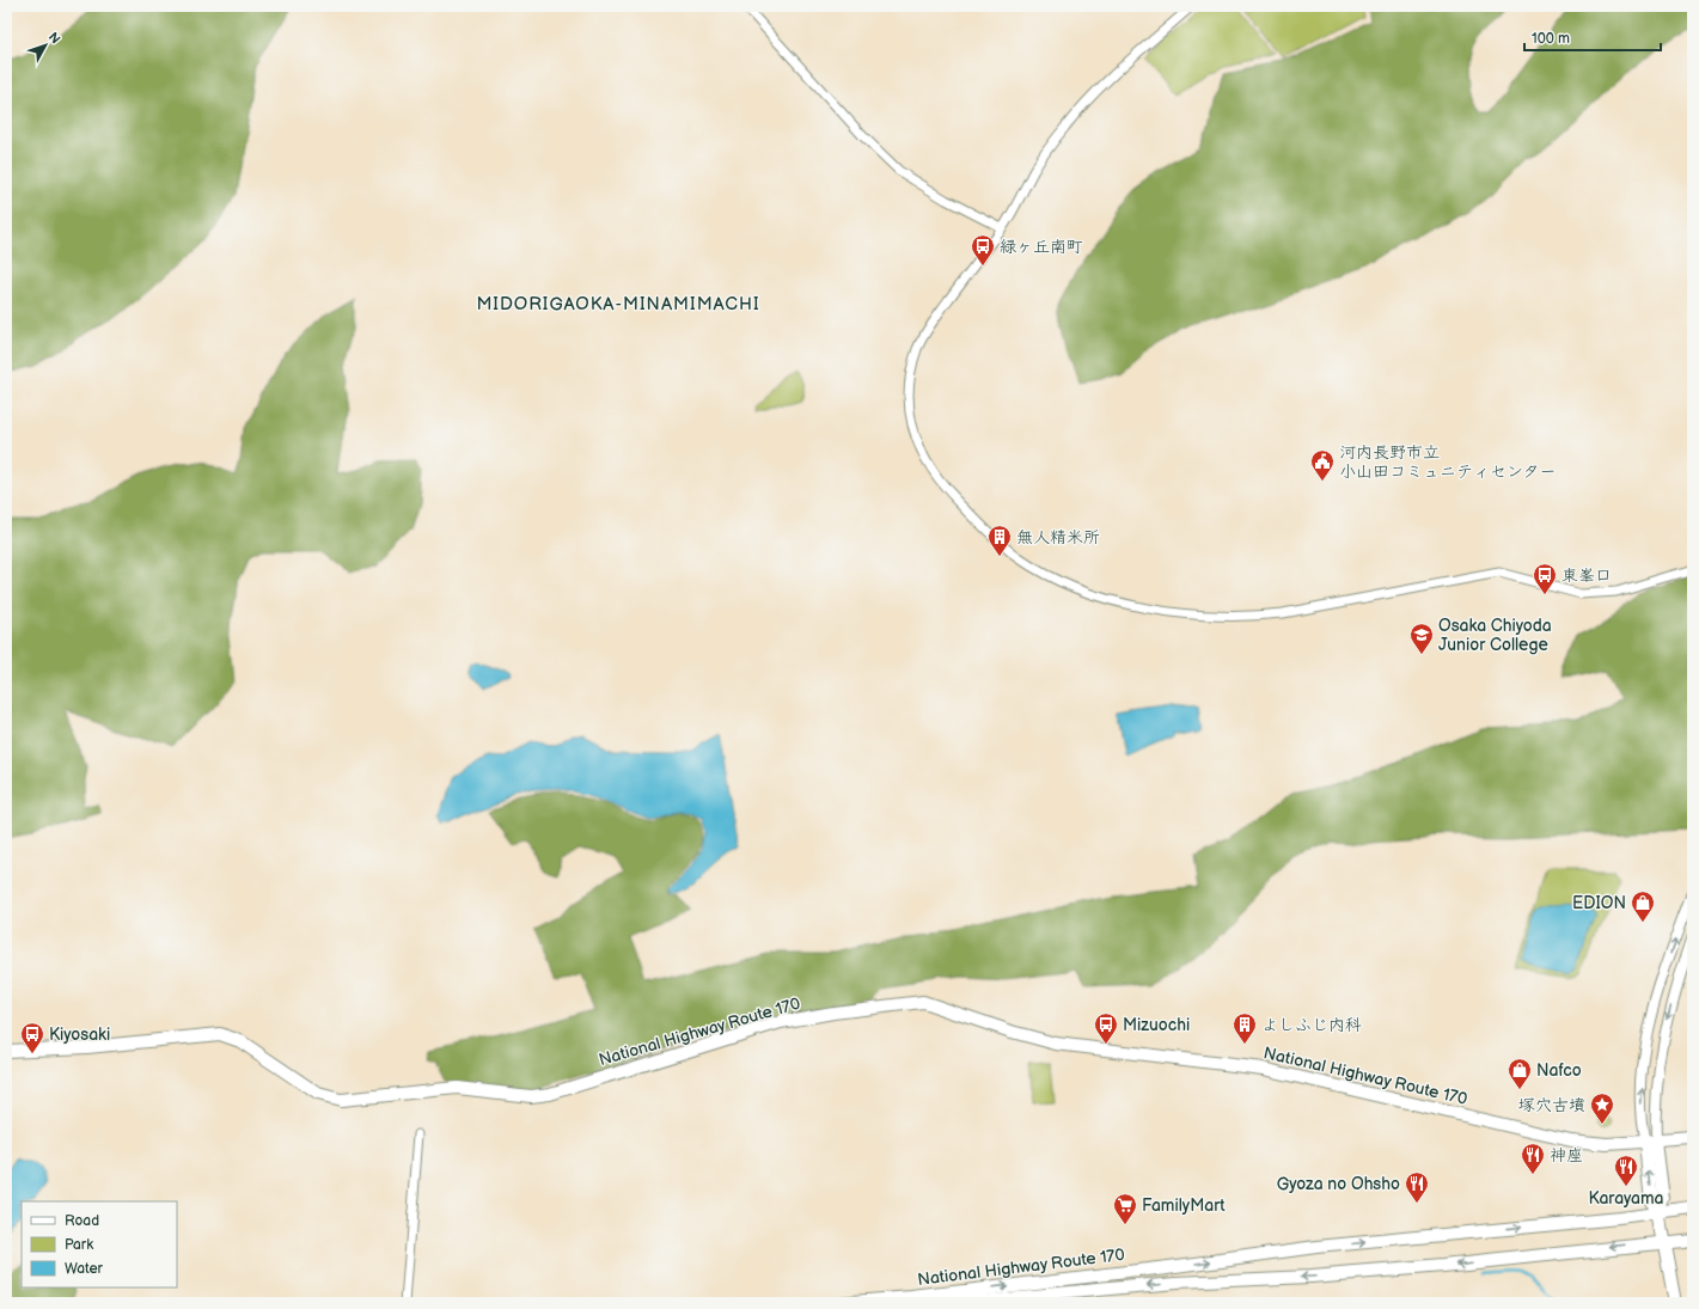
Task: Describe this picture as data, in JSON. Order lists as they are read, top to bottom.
{
  "streets": {
    "highway": ["National Highway Route 170"]
  },
  "districts": ["MIDORIGAOKA-MINAMIMACHI"],
  "places": {
    "bus stop": [
      "緑ヶ丘南町",
      "東峯口",
      "Mizuochi",
      "Kiyosaki"
    ],
    "public building": ["河内長野市立 小山田コミュニティセンター"],
    "building": ["無人精米所", "よしふじ内科"],
    "school or university": ["Osaka Chiyoda Junior College"],
    "shop": ["EDION", "Nafco"],
    "place": ["塚穴古墳"],
    "restaurant": ["神座", "Karayama", "Gyoza no Ohsho"],
    "supermarket": ["FamilyMart"]
  },
  "legend": ["Road", "Park", "Water"],
  "scale_bar": "100 m",
  "north": "top right"
}
